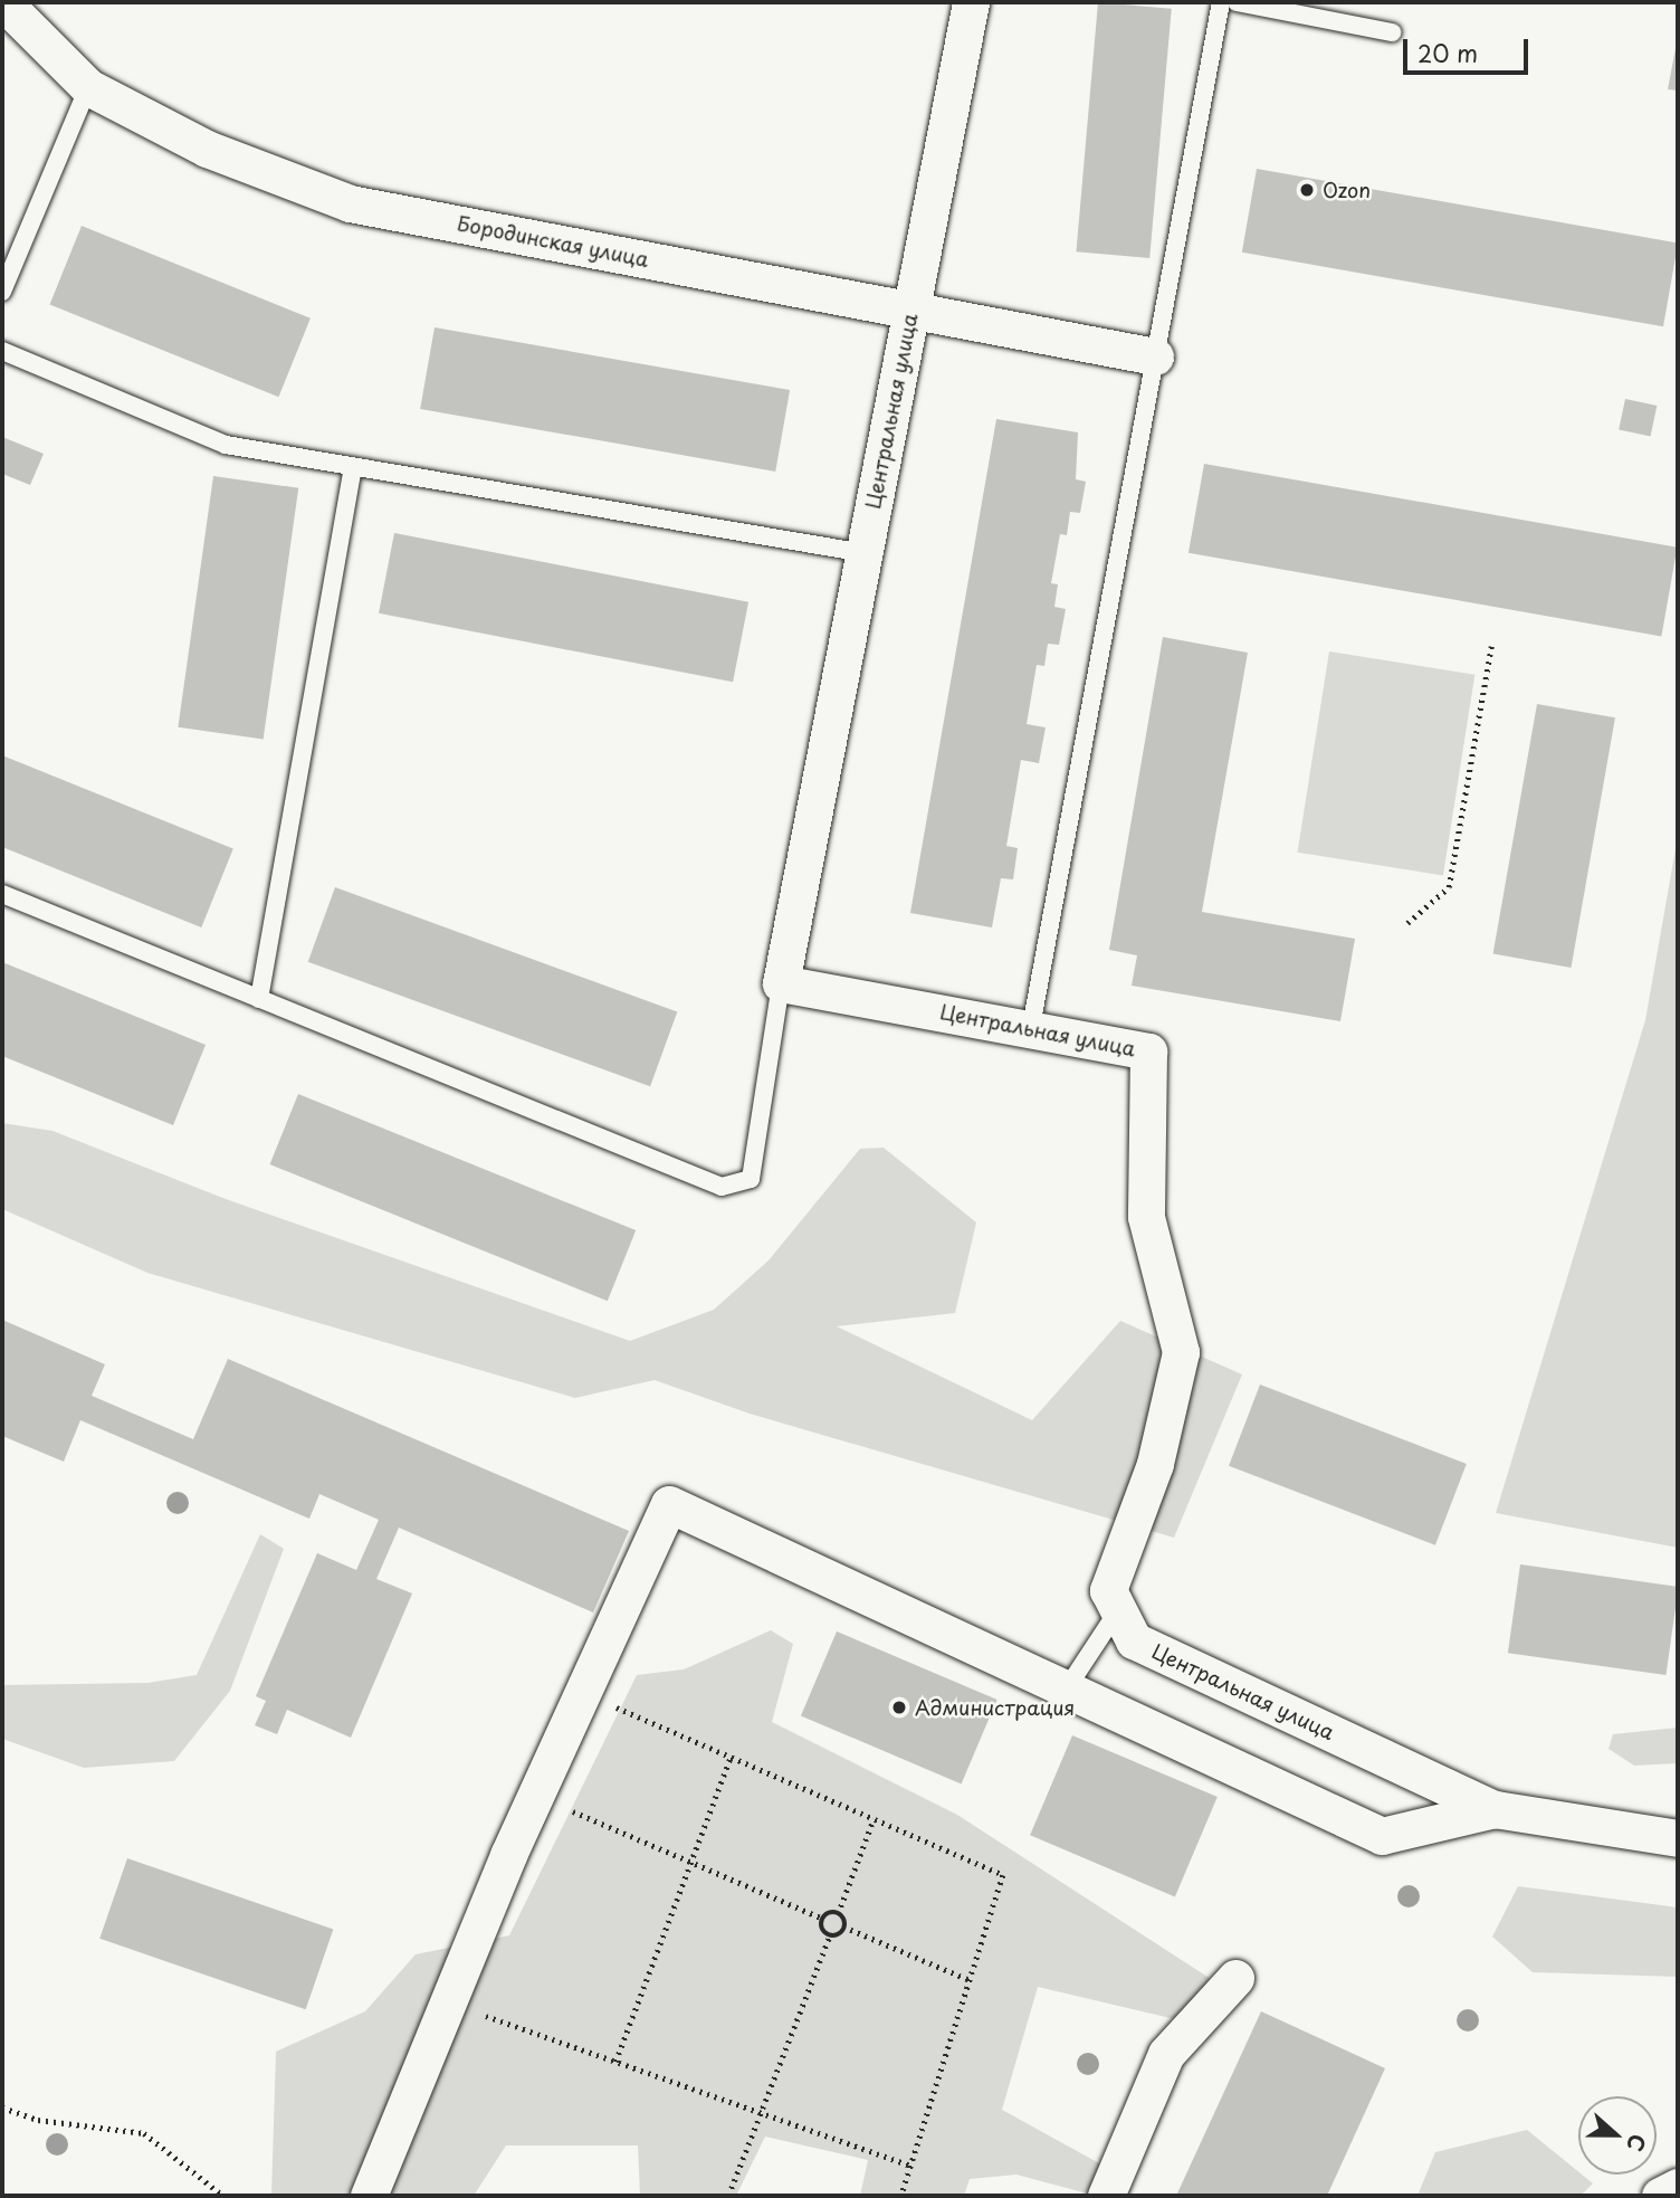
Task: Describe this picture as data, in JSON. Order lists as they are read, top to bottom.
{
  "streets": {
    "street": ["Бородинская улица", "Центральная улица"]
  },
  "crossings": [
    ["Бородинская улица", "Центральная улица"]
  ],
  "places": ["Ozon", "Администрация"],
  "scale_bar": "20 m",
  "north": "right"
}
